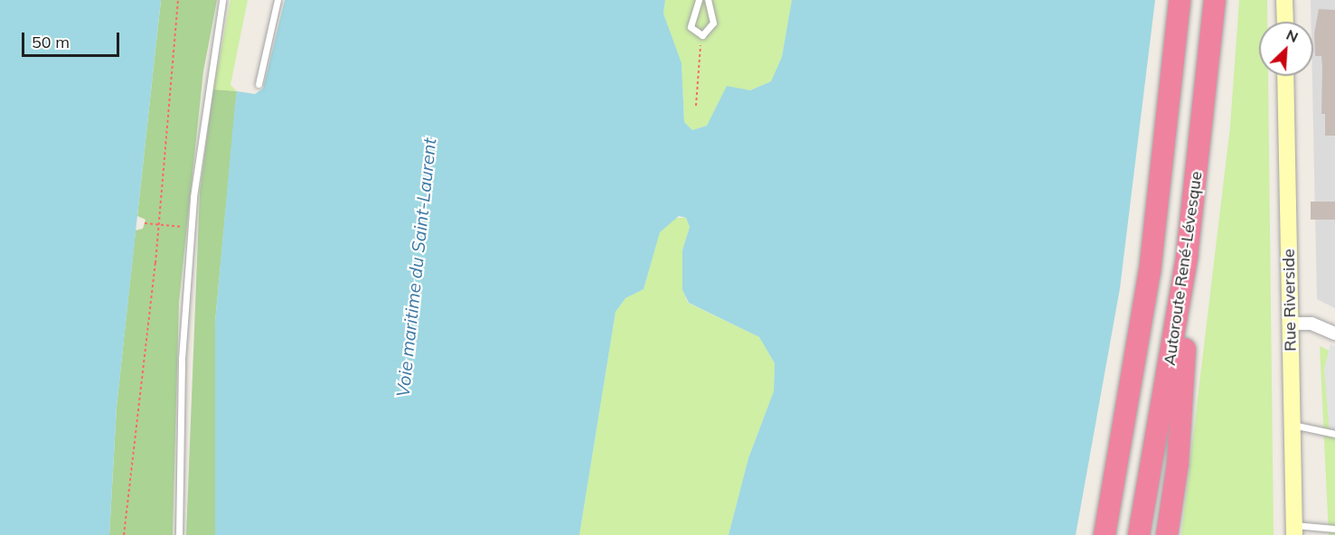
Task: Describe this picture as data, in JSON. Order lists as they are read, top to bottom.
{
  "streets": {
    "highway": ["Autoroute René-Lévesque"],
    "street": ["Rue Riverside"]
  },
  "water": ["Voie maritime du Saint-Laurent"],
  "scale_bar": "50 m",
  "north": "top right"
}
